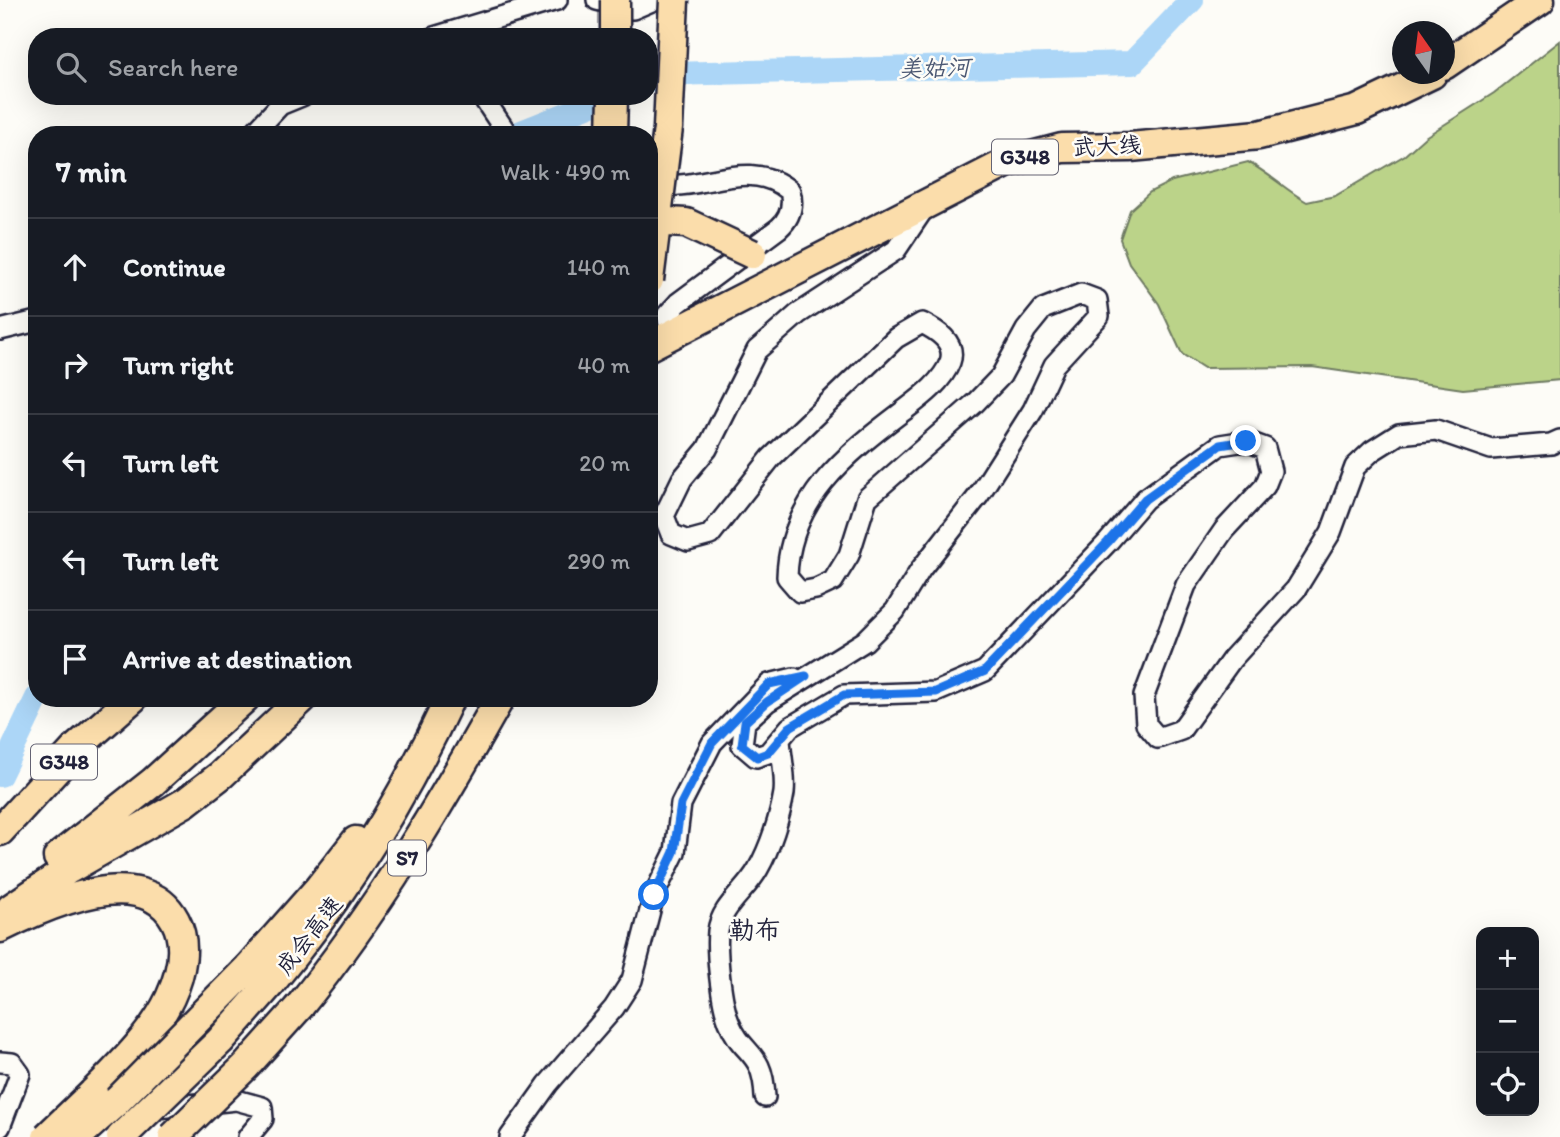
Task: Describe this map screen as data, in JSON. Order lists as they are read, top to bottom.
{
  "streets": {
    "highway": [
      "武大线",
      "G348",
      "S7",
      "成会高速"
    ]
  },
  "districts": ["勒布"],
  "water": ["美姑河"],
  "north": "top",
  "page": {
    "search": "Search here",
    "heading": ["7 min", "Walk · 490 m"],
    "list": [
      ["Continue", "140 m"],
      ["Turn right", "40 m"],
      ["Turn left", "20 m"],
      ["Turn left", "290 m"],
      "Arrive at destination"
    ],
    "map_buttons": ["+", "−"]
  }
}
